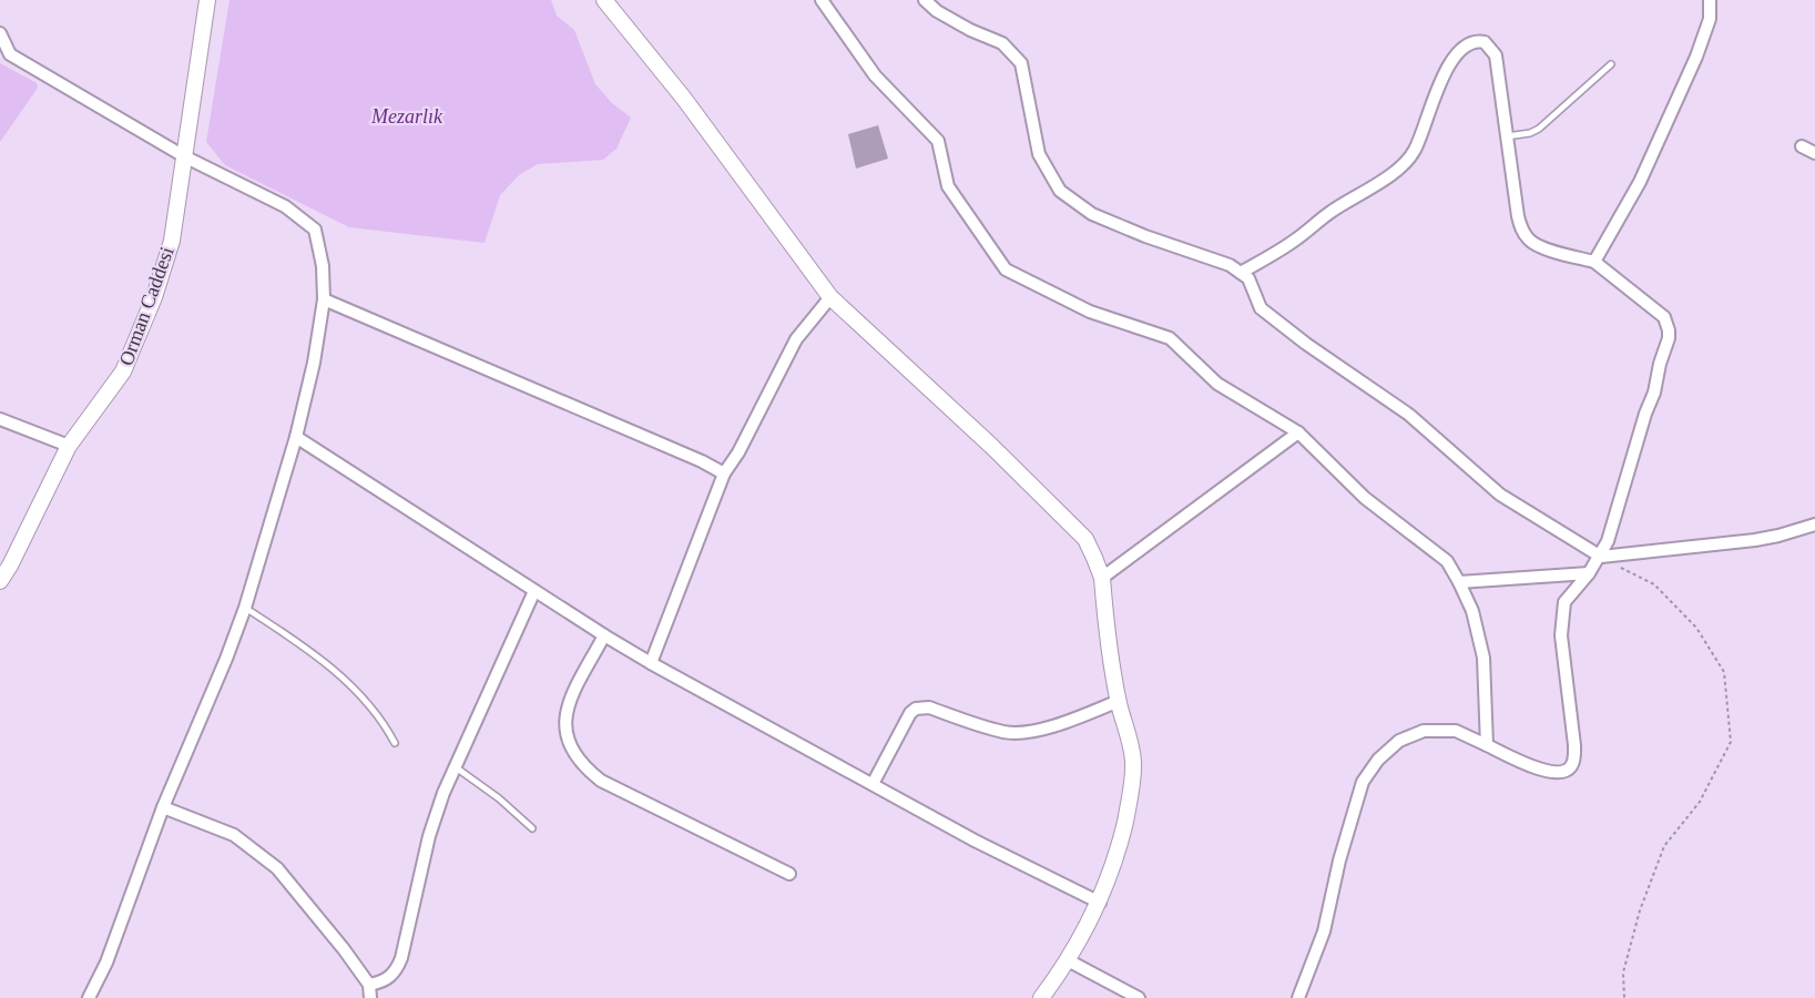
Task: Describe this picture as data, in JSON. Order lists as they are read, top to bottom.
{
  "streets": {
    "street": ["Orman Caddesi"]
  },
  "parks": ["Mezarlık"]
}
